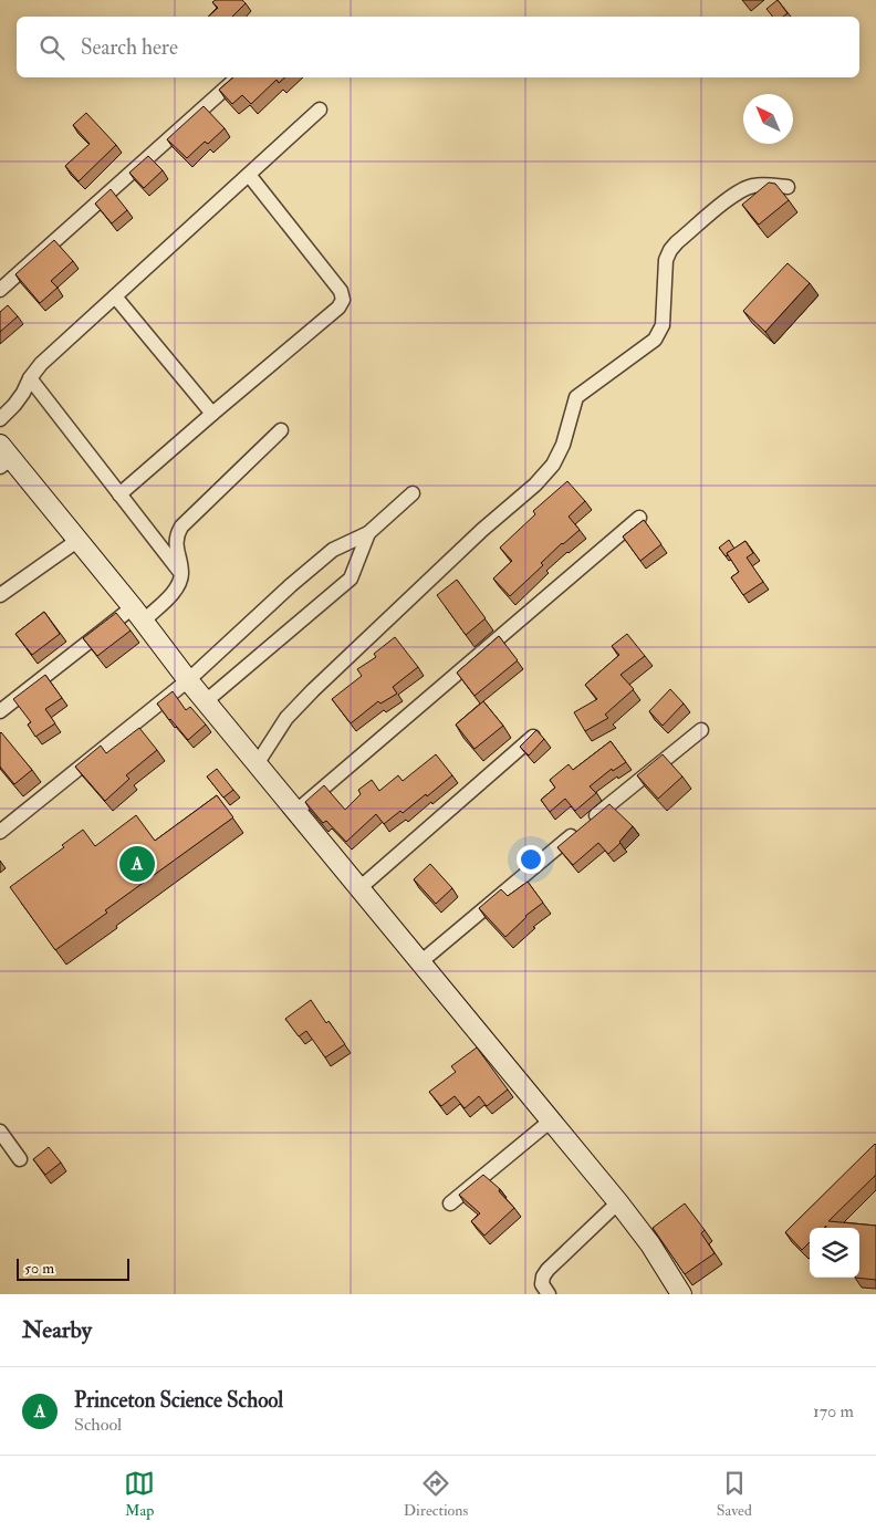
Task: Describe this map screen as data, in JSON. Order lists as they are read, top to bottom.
{
  "scale_bar": "50 m",
  "north": "top left",
  "page": {
    "search": "Search here",
    "pins": "A",
    "scale": "50 m",
    "heading": "Nearby",
    "list": [
      {
        "mark": "A",
        "name": "Princeton Science School",
        "note": "School",
        "value": "170 m"
      }
    ],
    "nav": ["Map", "Directions", "Saved"]
  }
}
